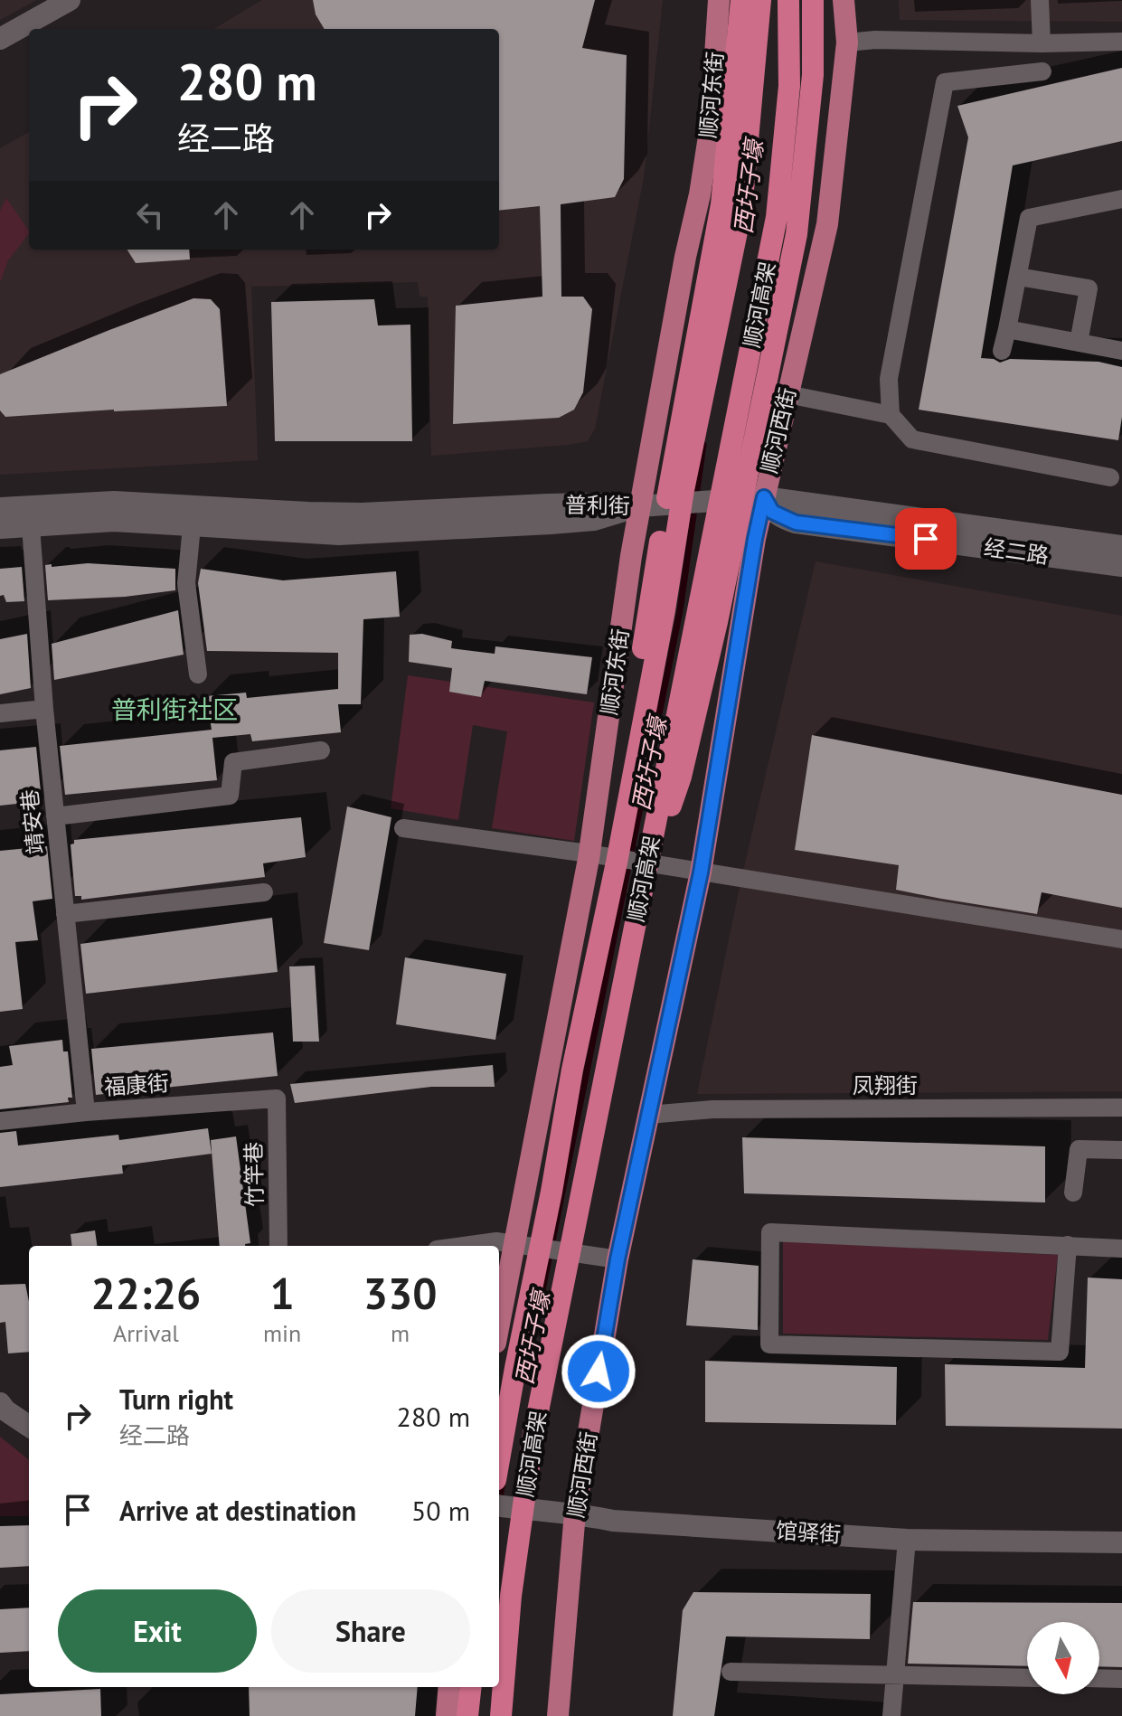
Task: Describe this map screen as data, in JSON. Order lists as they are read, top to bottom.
{
  "streets": {
    "highway": ["顺河高架"],
    "main road": ["顺河东街", "顺河西街"],
    "street": [
      "普利街",
      "经二路",
      "靖安巷",
      "福康街",
      "凤翔街",
      "竹竿巷",
      "馆驿街"
    ]
  },
  "crossings": [
    ["顺河东街", "普利街"],
    ["顺河西街", "经二路"],
    ["顺河西街", "凤翔街"],
    ["顺河西街", "馆驿街"],
    ["普利街", "靖安巷"],
    ["靖安巷", "福康街"],
    ["福康街", "竹竿巷"]
  ],
  "districts": ["普利街社区"],
  "water": ["西圩子壕"],
  "north": "bottom",
  "page": {
    "turn": ["280 m", "经二路"],
    "eta": [
      "22:26",
      "Arrival",
      "1",
      "min",
      "330",
      "m"
    ],
    "list": [
      {
        "name": "Turn right",
        "note": "经二路",
        "value": "280 m"
      },
      {
        "name": "Arrive at destination",
        "value": "50 m"
      }
    ],
    "buttons": ["Exit", "Share"]
  }
}
